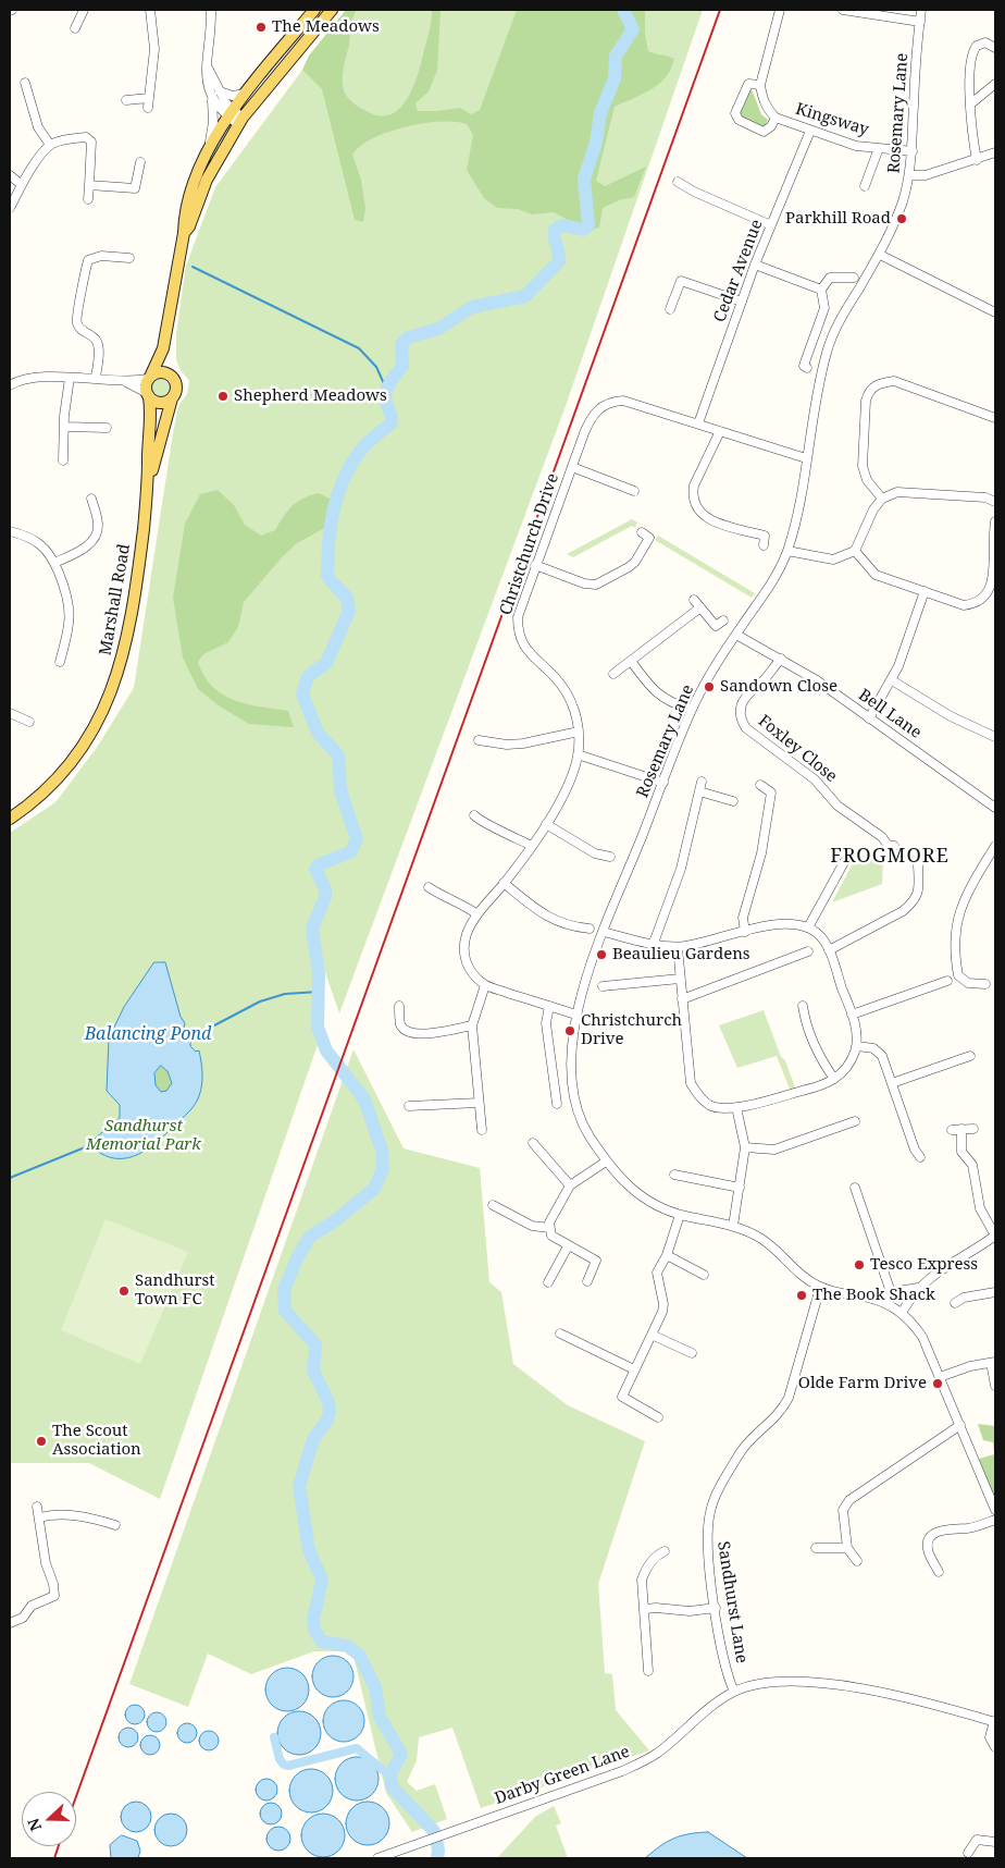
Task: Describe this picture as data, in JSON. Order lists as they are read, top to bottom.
{
  "streets": {
    "main road": ["Marshall Road"],
    "street": [
      "Rosemary Lane",
      "Kingsway",
      "Cedar Avenue",
      "Christchurch Drive",
      "Bell Lane",
      "Foxley Close",
      "Sandhurst Lane",
      "Darby Green Lane"
    ]
  },
  "crossings": [
    ["Rosemary Lane", "Kingsway"],
    ["Rosemary Lane", "Christchurch Drive"],
    ["Rosemary Lane", "Bell Lane"],
    ["Rosemary Lane", "Sandhurst Lane"],
    ["Kingsway", "Cedar Avenue"],
    ["Cedar Avenue", "Christchurch Drive"],
    ["Bell Lane", "Foxley Close"],
    ["Sandhurst Lane", "Darby Green Lane"]
  ],
  "districts": ["FROGMORE"],
  "water": ["Balancing Pond"],
  "parks": ["Sandhurst Memorial Park"],
  "places": [
    "The Meadows",
    "Parkhill Road",
    "Shepherd Meadows",
    "Sandown Close",
    "Beaulieu Gardens",
    "Christchurch Drive",
    "Tesco Express",
    "Sandhurst Town FC",
    "The Book Shack",
    "Olde Farm Drive",
    "The Scout Association"
  ],
  "north": "left"
}
